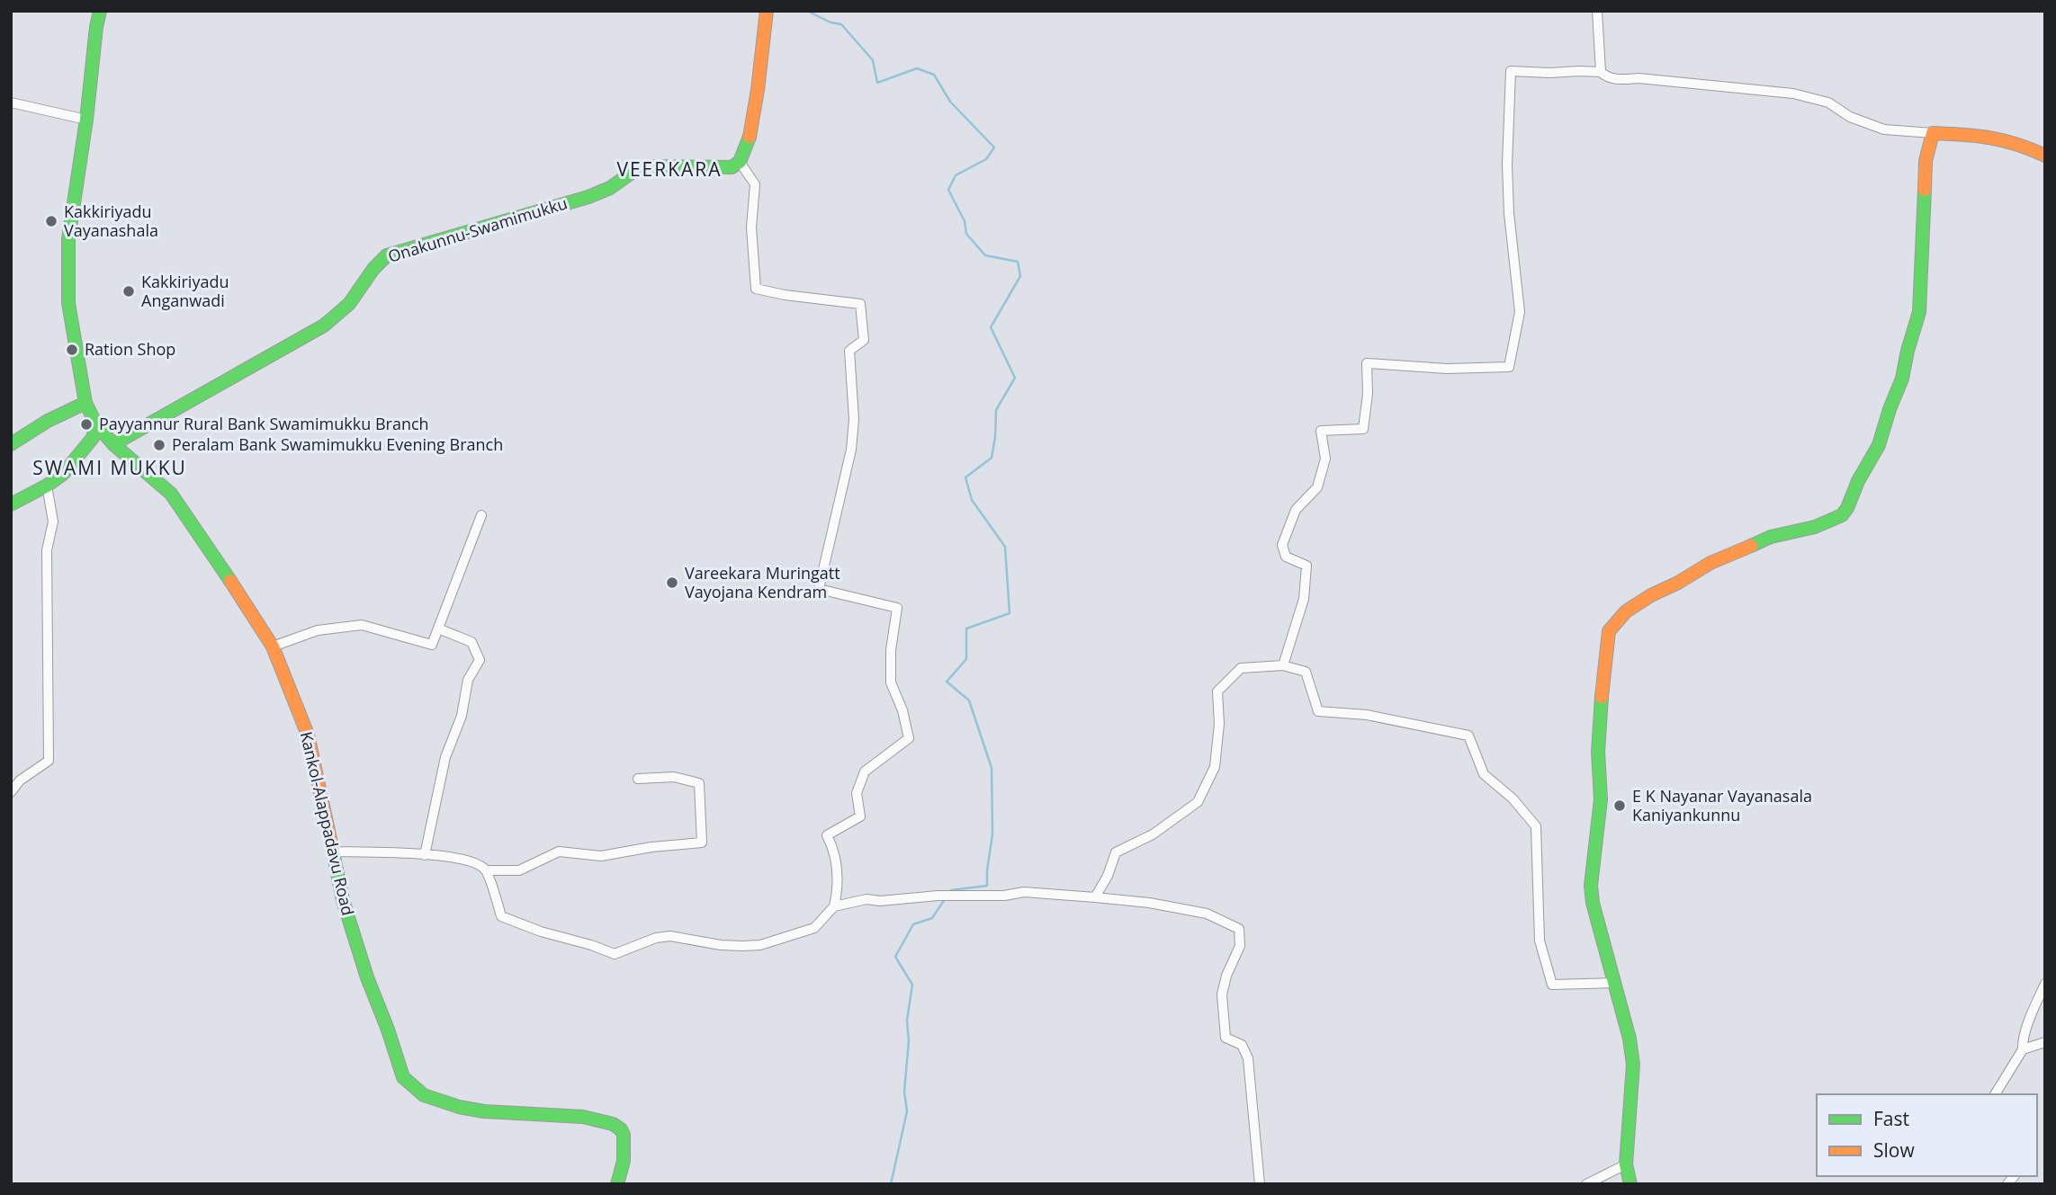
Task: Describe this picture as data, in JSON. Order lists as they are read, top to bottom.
{
  "streets": {
    "main road": ["Onakunnu-Swamimukku", "Kankol-Alappadavu Road"]
  },
  "crossings": [
    ["Onakunnu-Swamimukku", "Kankol-Alappadavu Road"]
  ],
  "districts": ["VEERKARA", "SWAMI MUKKU"],
  "places": [
    "Kakkiriyadu Vayanashala",
    "Kakkiriyadu Anganwadi",
    "Ration Shop",
    "Payyannur Rural Bank Swamimukku Branch",
    "Peralam Bank Swamimukku Evening Branch",
    "Vareekara Muringatt Vayojana Kendram",
    "E K Nayanar Vayanasala Kaniyankunnu"
  ],
  "legend": ["Fast", "Slow"]
}
